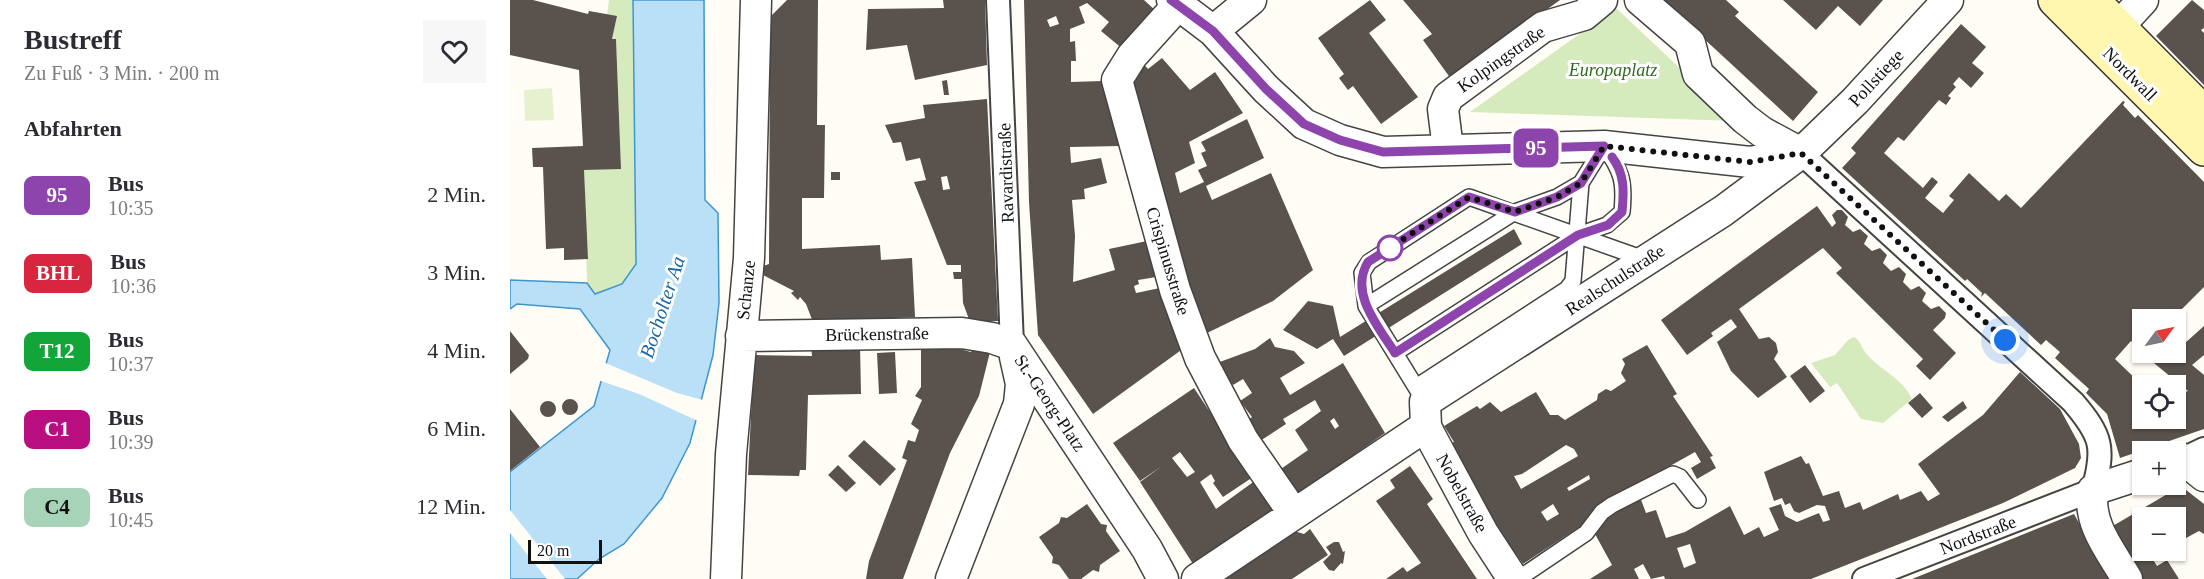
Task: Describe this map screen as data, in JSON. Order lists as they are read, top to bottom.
{
  "streets": {
    "main road": ["Nordwall"],
    "street": [
      "Kolpingstraße",
      "Pollstiege",
      "Ravardistraße",
      "Crispinusstraße",
      "Realschulstraße",
      "Schanze",
      "Brückenstraße",
      "St.-Georg-Platz",
      "Nobelstraße",
      "Nordstraße"
    ]
  },
  "crossings": [
    ["Pollstiege", "Realschulstraße"],
    ["Ravardistraße", "Brückenstraße"],
    ["Ravardistraße", "St.-Georg-Platz"],
    ["Crispinusstraße", "Realschulstraße"],
    ["Realschulstraße", "Nobelstraße"],
    ["Schanze", "Brückenstraße"],
    ["Brückenstraße", "St.-Georg-Platz"]
  ],
  "water": ["Bocholter Aa"],
  "parks": ["Europaplatz"],
  "lines": ["bus line 95"],
  "scale_bar": "20 m",
  "north": "top right",
  "page": {
    "heading": [
      ["Bustreff", "Zu Fuß · 3 Min. · 200 m"],
      "Abfahrten"
    ],
    "on_map": "95",
    "list": [
      {
        "mark": "95",
        "name": "Bus",
        "note": "10:35",
        "value": "2 Min."
      },
      {
        "mark": "BHL",
        "name": "Bus",
        "note": "10:36",
        "value": "3 Min."
      },
      {
        "mark": "T12",
        "name": "Bus",
        "note": "10:37",
        "value": "4 Min."
      },
      {
        "mark": "C1",
        "name": "Bus",
        "note": "10:39",
        "value": "6 Min."
      },
      {
        "mark": "C4",
        "name": "Bus",
        "note": "10:45",
        "value": "12 Min."
      }
    ],
    "map_buttons": ["+", "−"],
    "scale": "20 m"
  }
}
